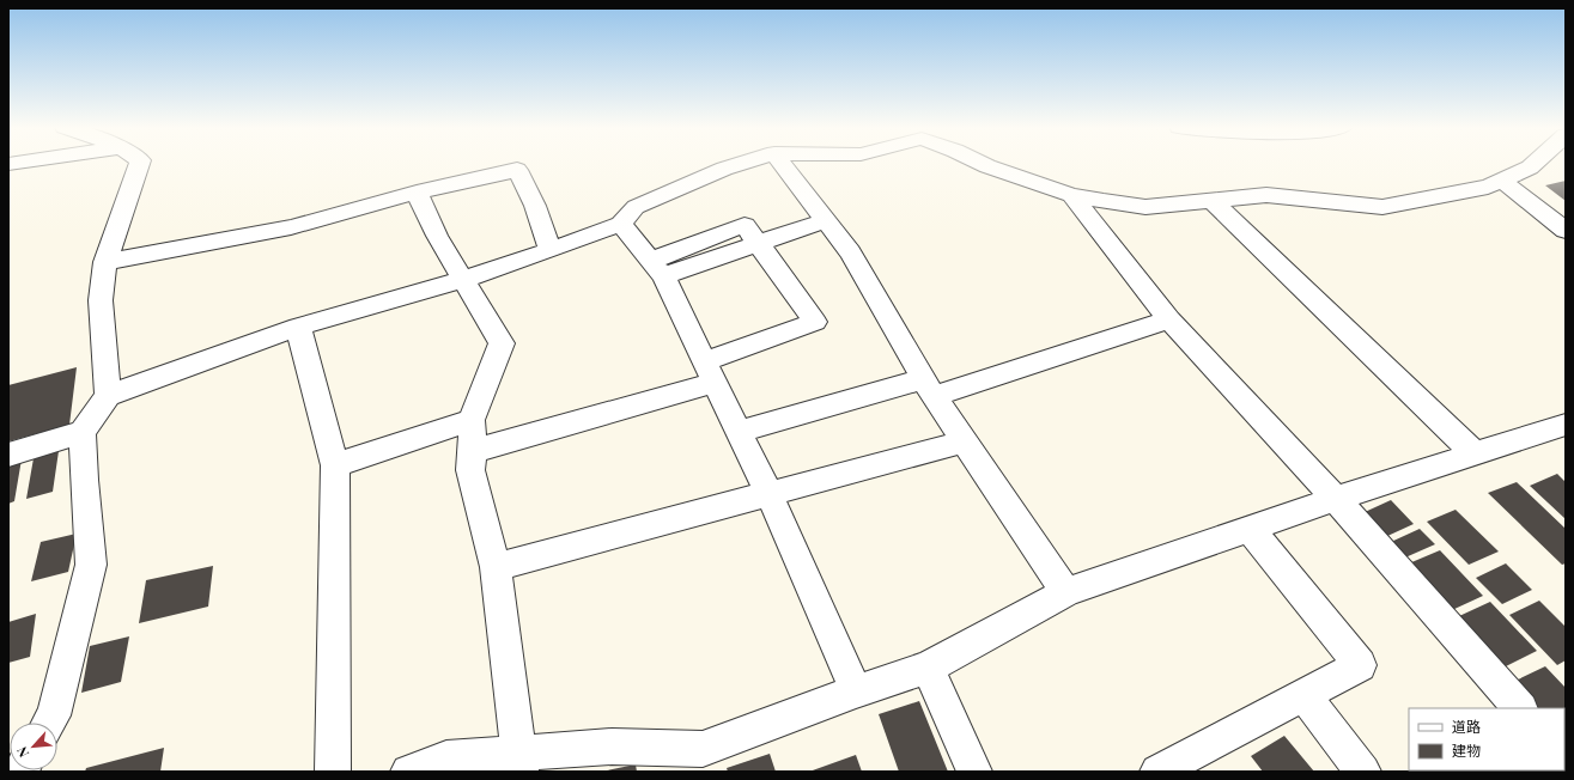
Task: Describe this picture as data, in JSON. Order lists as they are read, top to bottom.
{
  "legend": ["道路", "建物"],
  "north": "bottom left"
}
